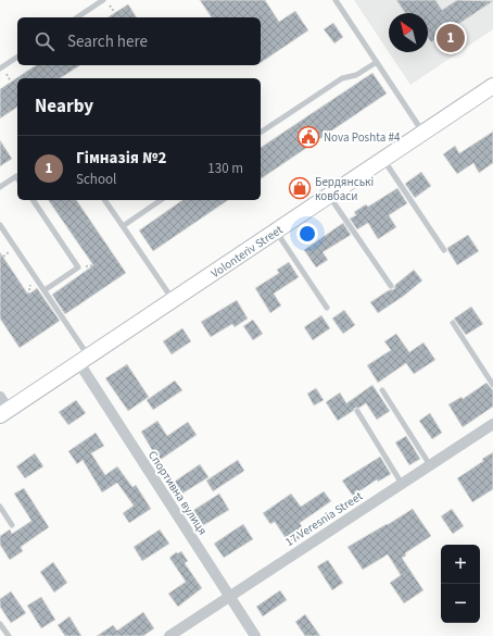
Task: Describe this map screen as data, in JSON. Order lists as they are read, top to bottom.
{
  "streets": {
    "street": ["Volonteriv Street", "Спортивна вулиця", "17 Veresnia Street"]
  },
  "crossings": [
    ["Volonteriv Street", "Спортивна вулиця"],
    ["Спортивна вулиця", "17 Veresnia Street"]
  ],
  "places": {
    "public building": ["Nova Poshta #4"],
    "shop": ["Бердянські ковбаси"]
  },
  "north": "top left",
  "page": {
    "search": "Search here",
    "pins": "1",
    "heading": "Nearby",
    "list": [
      {
        "mark": "1",
        "name": "Гімназія №2",
        "note": "School",
        "value": "130 m"
      }
    ],
    "map_buttons": ["+", "−"]
  }
}
